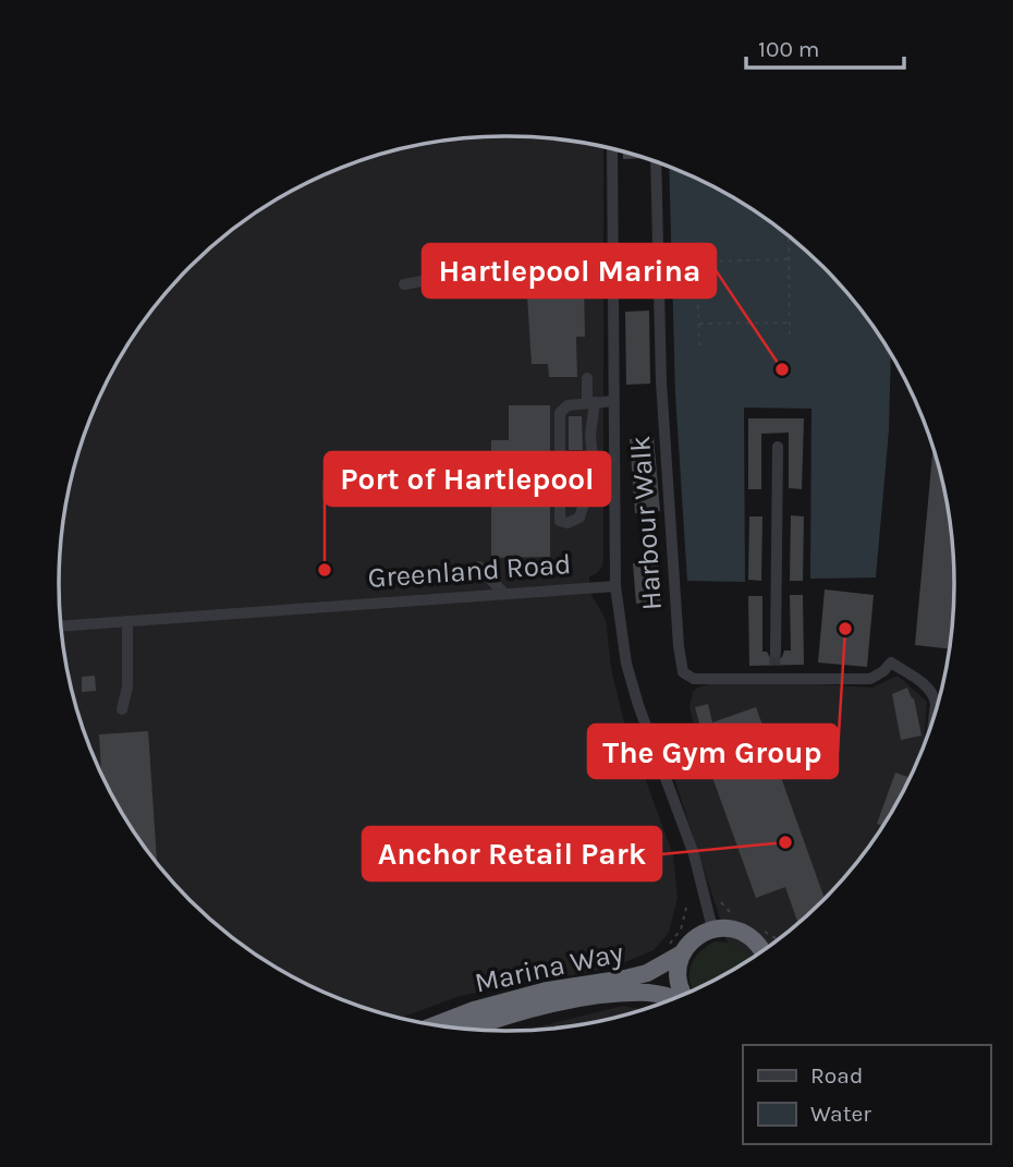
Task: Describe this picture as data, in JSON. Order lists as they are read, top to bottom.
{
  "streets": {
    "highway": ["Marina Way"],
    "street": ["Harbour Walk", "Greenland Road"]
  },
  "places": [
    "Hartlepool Marina",
    "Port of Hartlepool",
    "The Gym Group",
    "Anchor Retail Park"
  ],
  "legend": ["Road", "Water"],
  "scale_bar": "100 m"
}
